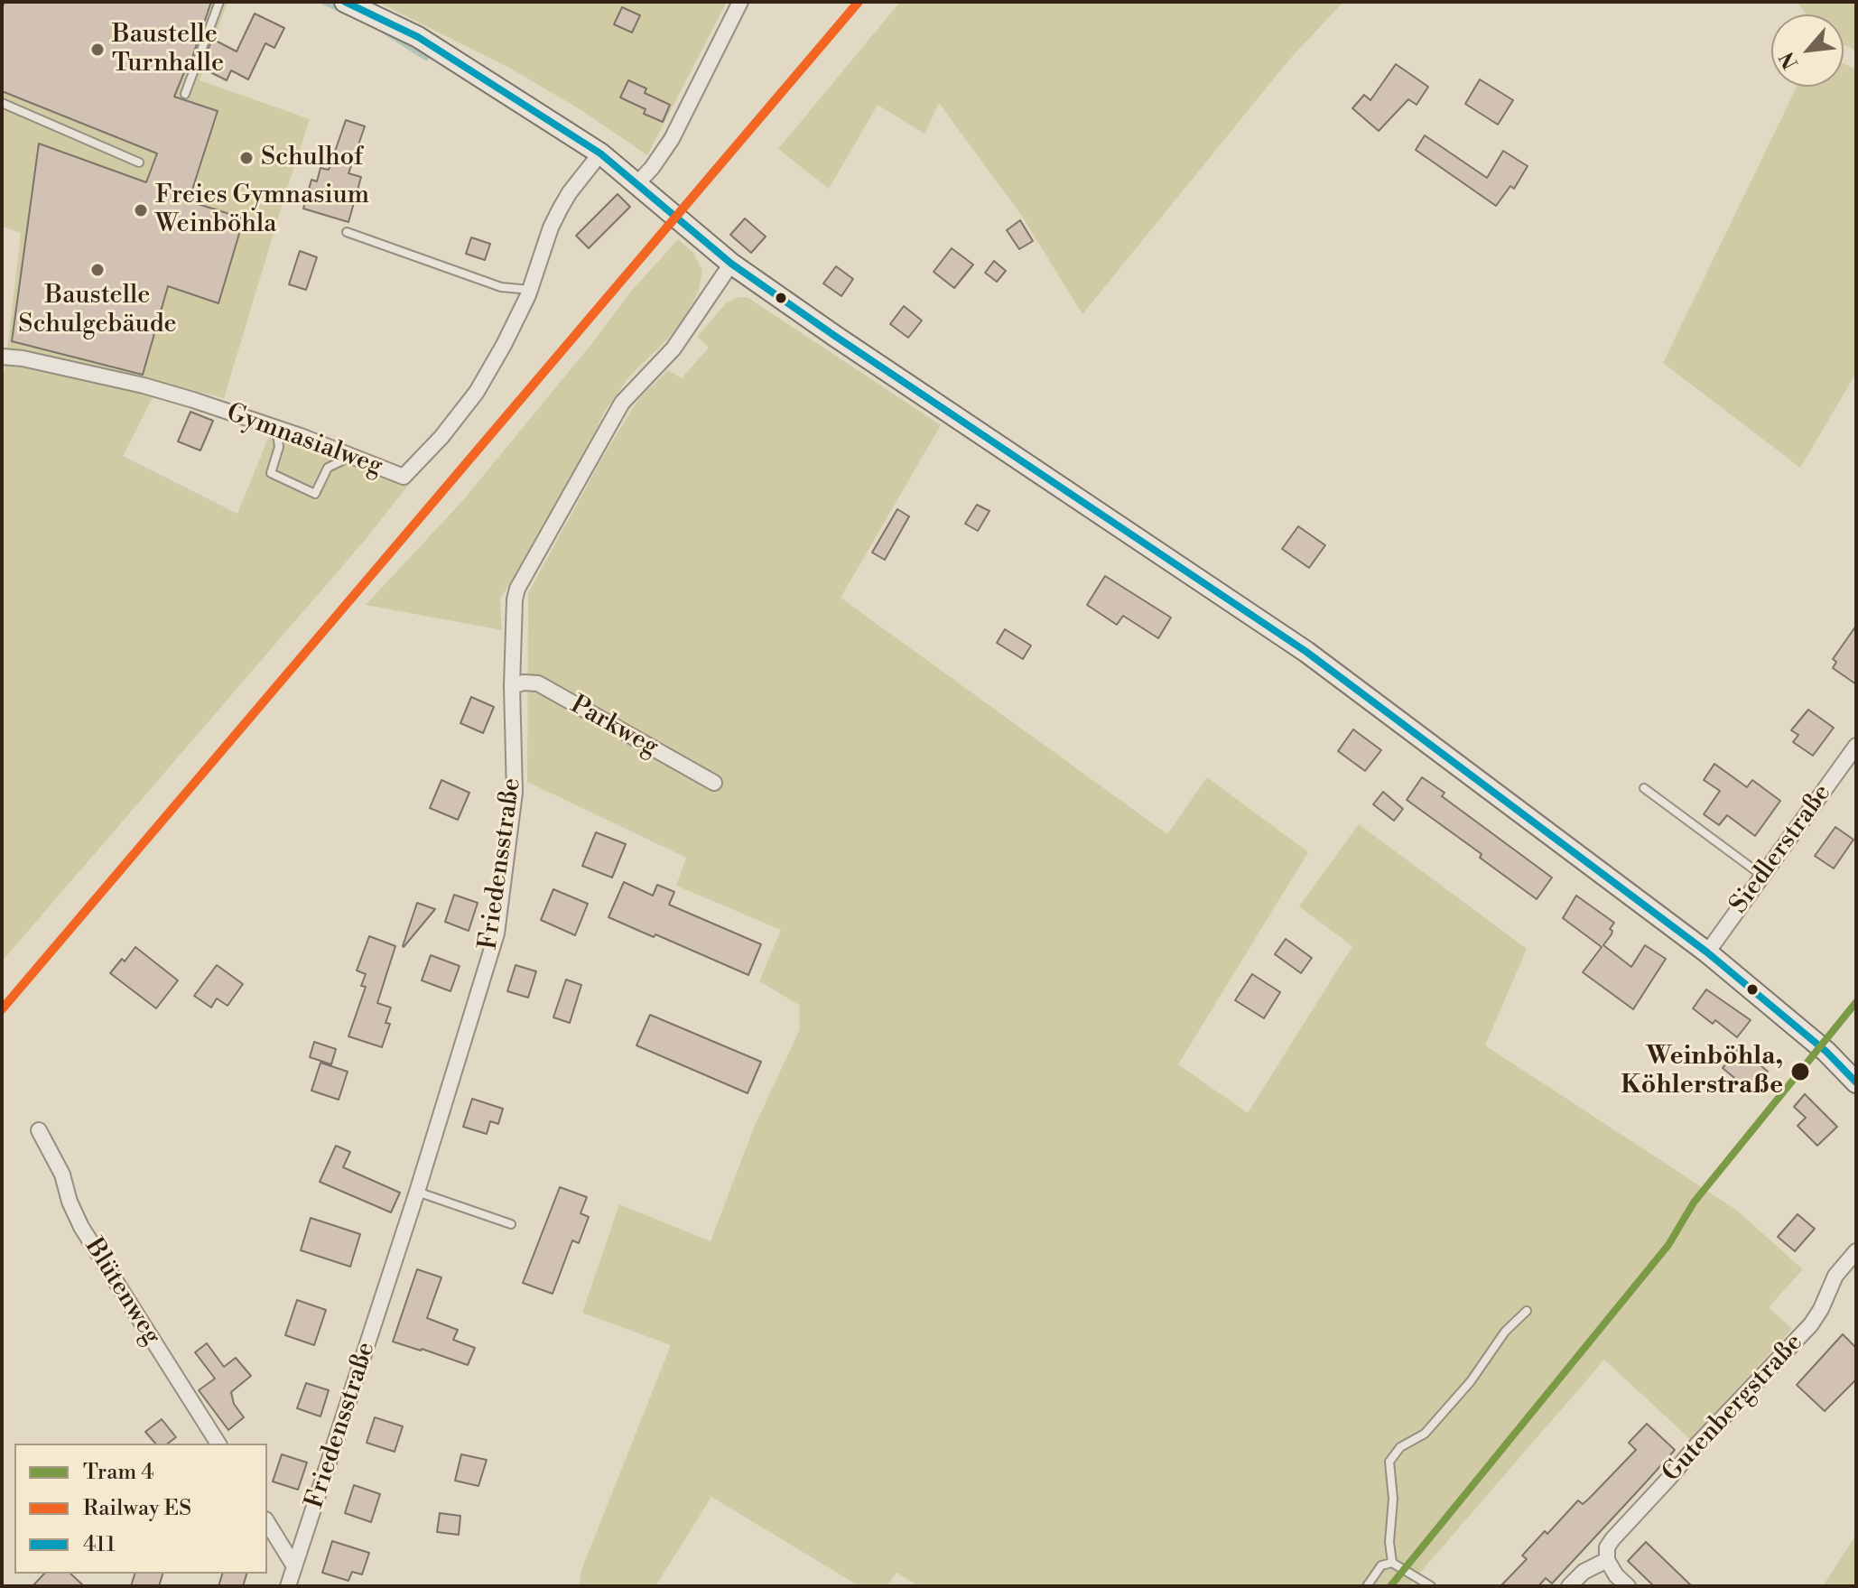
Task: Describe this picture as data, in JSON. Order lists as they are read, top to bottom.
{
  "streets": {
    "street": [
      "Gymnasialweg",
      "Parkweg",
      "Siedlerstraße",
      "Friedensstraße",
      "Blütenweg",
      "Gutenbergstraße"
    ]
  },
  "crossings": [
    ["Parkweg", "Friedensstraße"]
  ],
  "places": [
    "Baustelle Turnhalle",
    "Schulhof",
    "Freies Gymnasium Weinböhla",
    "Baustelle Schulgebäude",
    "Weinböhla, Köhlerstraße"
  ],
  "lines": ["rail line ES", "transit line 411", "tram line 4"],
  "legend": ["Tram 4", "Railway ES", "411"],
  "north": "bottom left"
}
